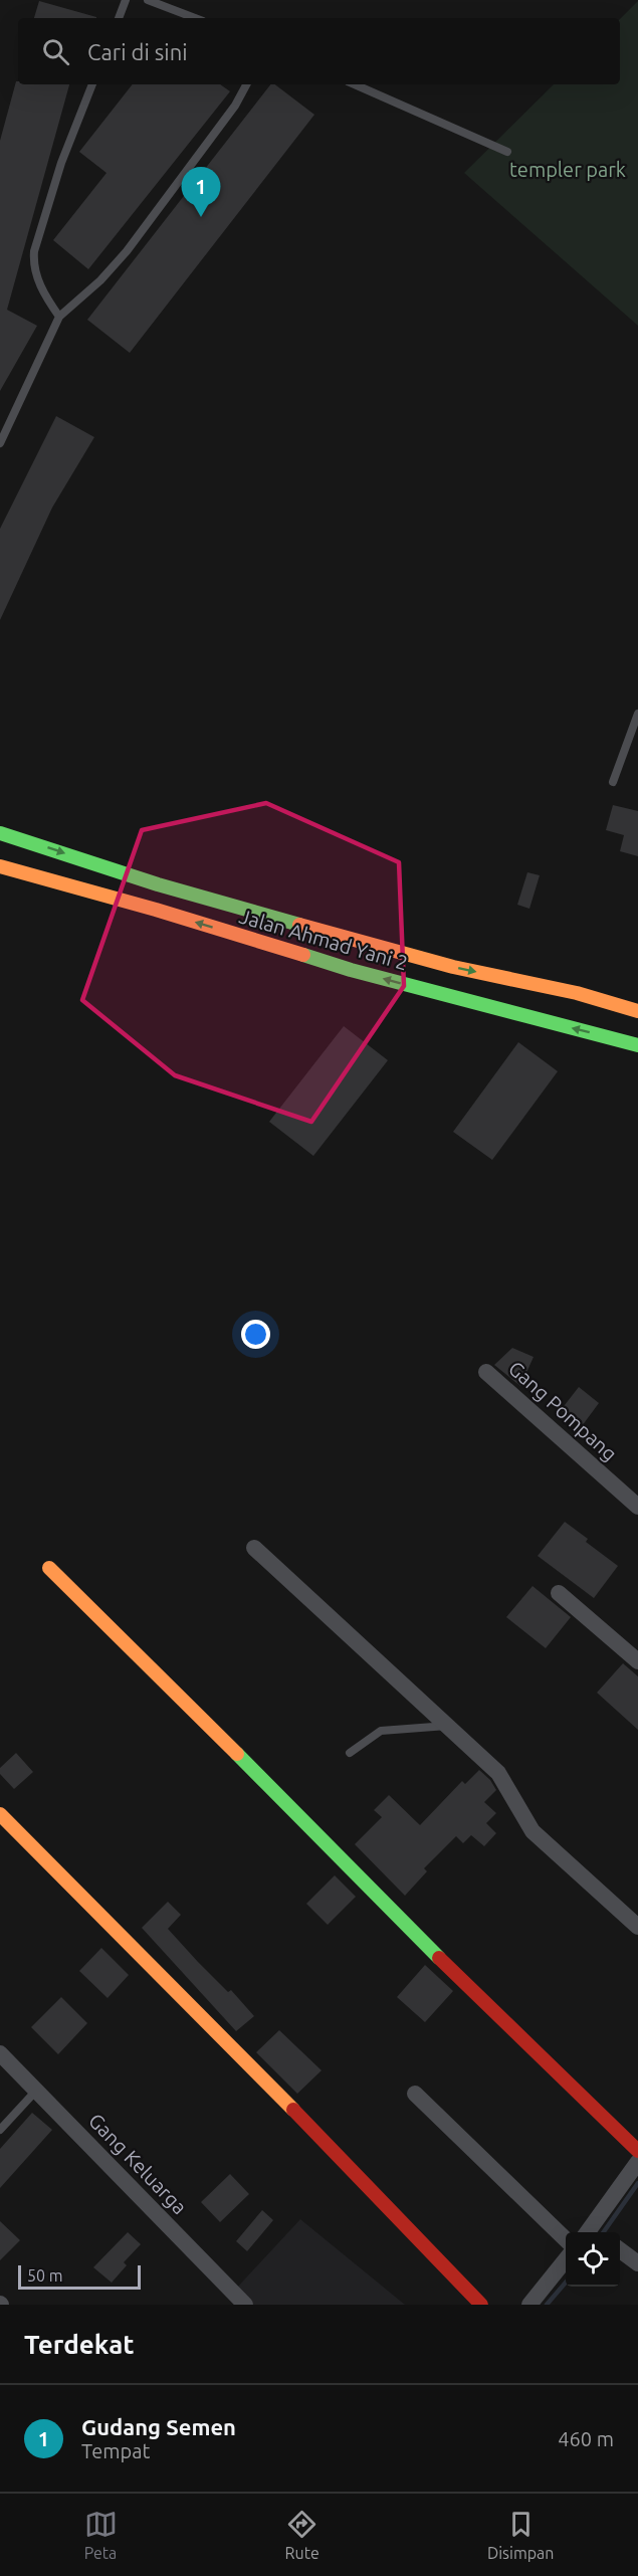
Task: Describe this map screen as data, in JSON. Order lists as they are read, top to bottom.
{
  "streets": {
    "main road": ["Jalan Ahmad Yani 2"],
    "street": ["Gang Pompang", "Gang Keluarga"]
  },
  "parks": ["templer park"],
  "scale_bar": "50 m",
  "page": {
    "search": "Cari di sini",
    "pins": "1",
    "scale": "50 m",
    "heading": "Terdekat",
    "list": [
      {
        "mark": "1",
        "name": "Gudang Semen",
        "note": "Tempat",
        "value": "460 m"
      }
    ],
    "nav": ["Peta", "Rute", "Disimpan"]
  }
}
